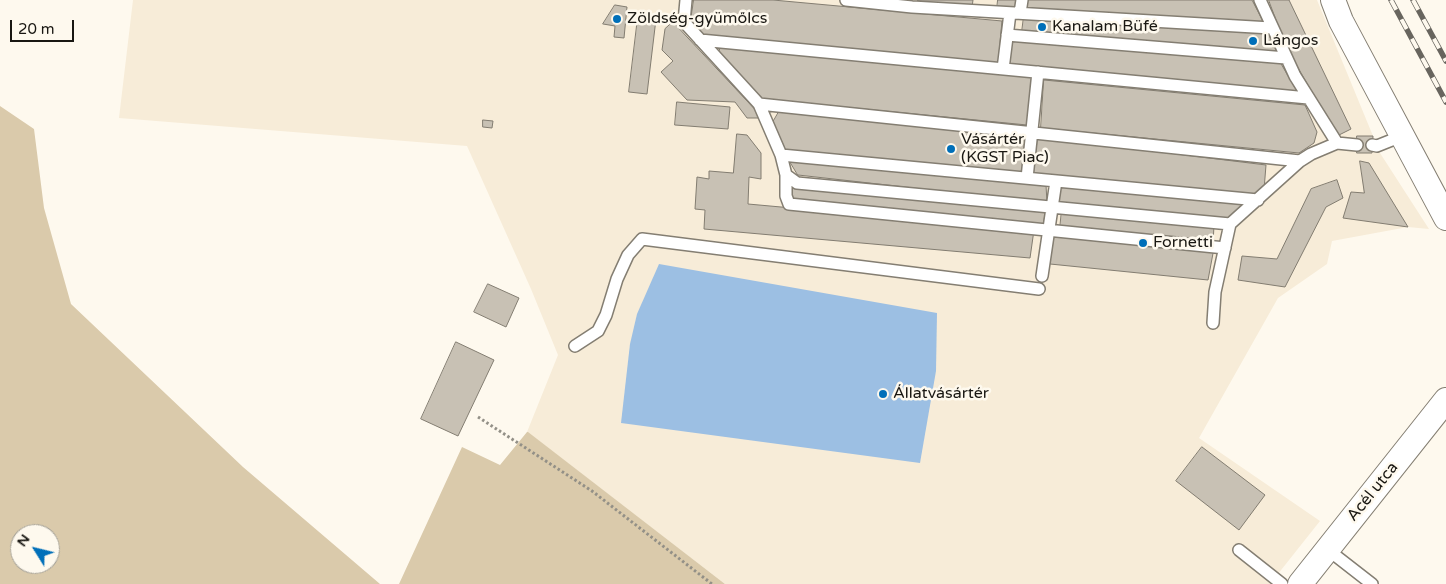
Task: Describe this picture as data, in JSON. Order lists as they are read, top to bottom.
{
  "streets": {
    "street": ["Acél utca"]
  },
  "places": [
    "Zöldség-gyümőlcs",
    "Kanalam Büfé",
    "Lángos",
    "Vásártér (KGST Piac)",
    "Fornetti",
    "Állatvásártér"
  ],
  "scale_bar": "20 m",
  "north": "top left"
}
